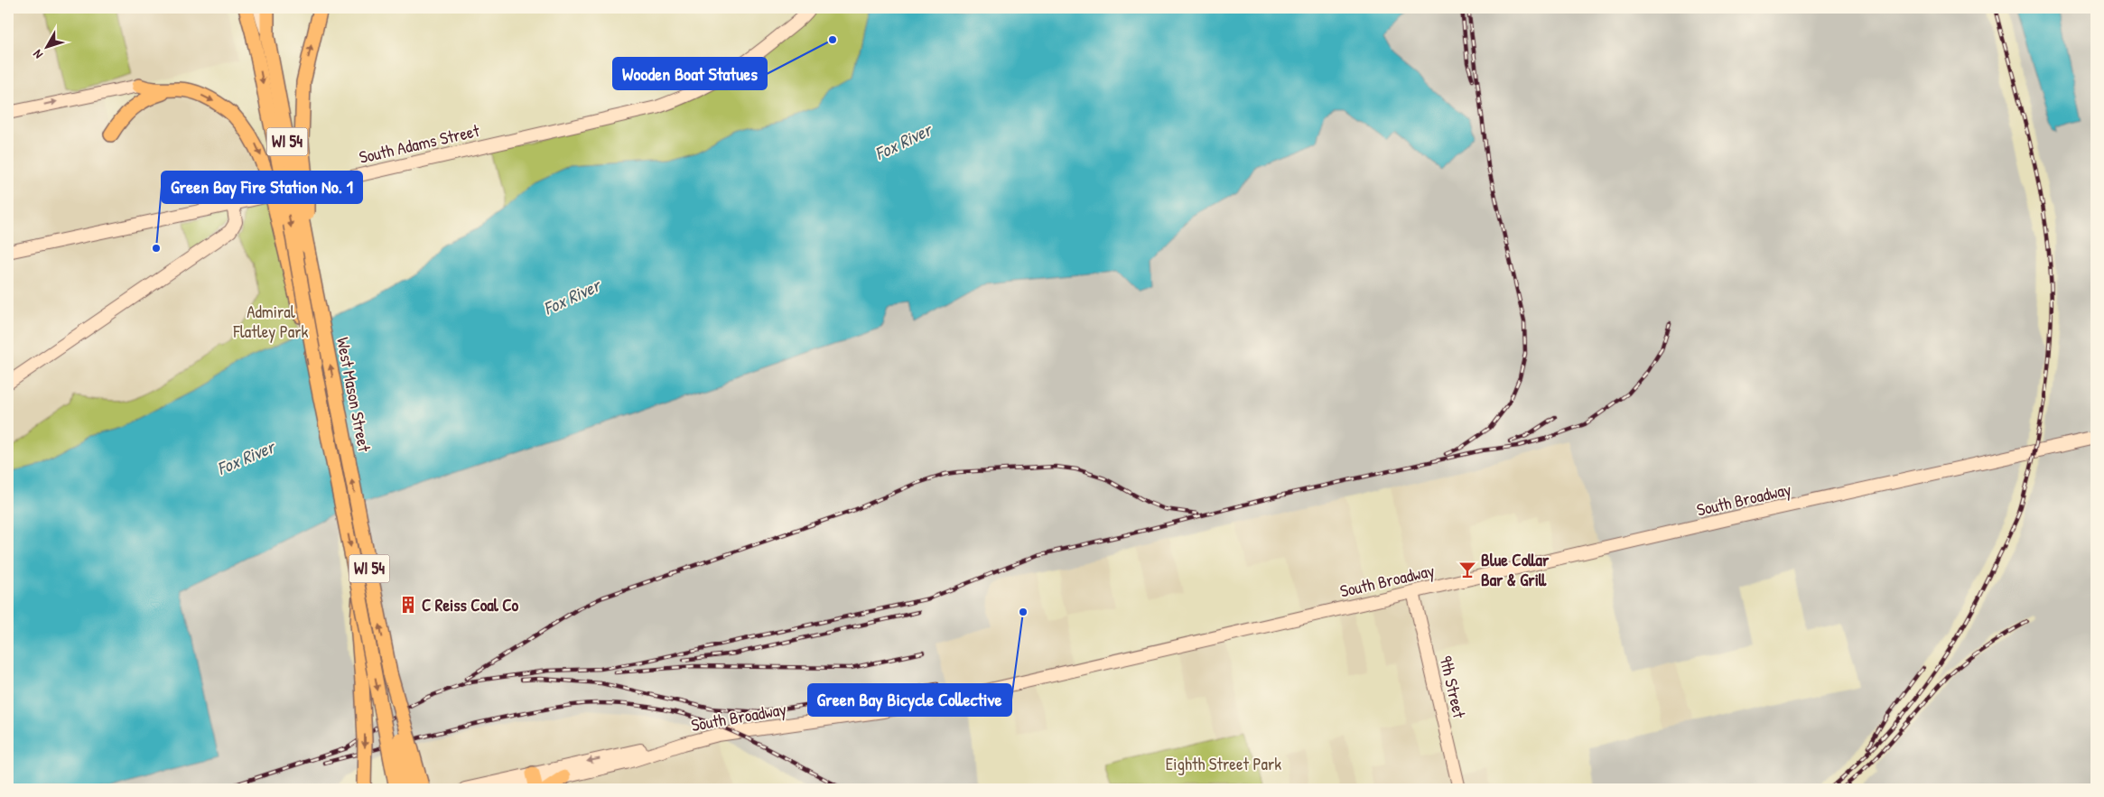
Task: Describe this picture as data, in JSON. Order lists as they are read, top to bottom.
{
  "streets": {
    "main road": ["WI 54", "West Mason Street"],
    "street": ["South Adams Street", "South Broadway", "9th Street"]
  },
  "crossings": [
    ["WI 54", "West Mason Street"],
    ["South Broadway", "9th Street"]
  ],
  "water": ["Fox River"],
  "parks": ["Admiral Flatley Park", "Eighth Street Park"],
  "places": {
    "other": ["Wooden Boat Statues", "Green Bay Fire Station No. 1", "Green Bay Bicycle Collective"],
    "bar": ["Blue Collar Bar & Grill"],
    "building": ["C Reiss Coal Co"]
  },
  "north": "bottom left"
}
